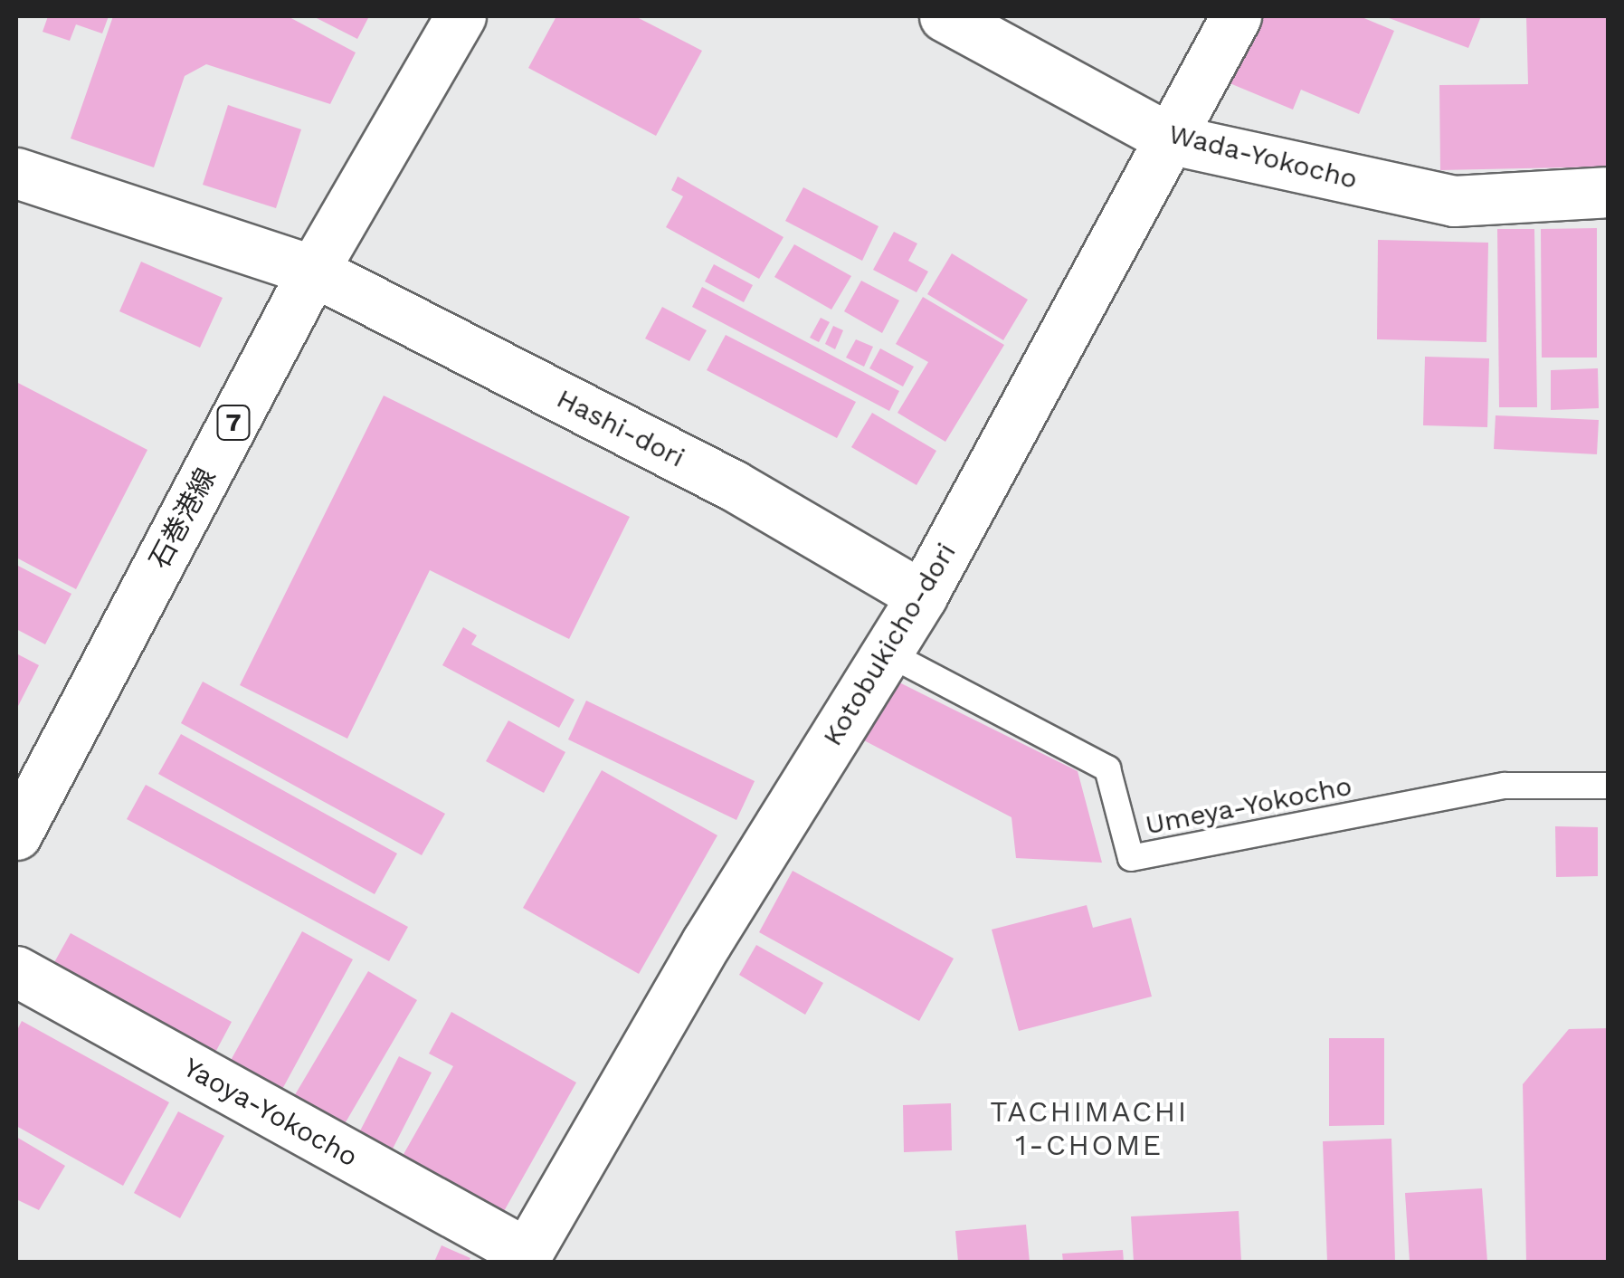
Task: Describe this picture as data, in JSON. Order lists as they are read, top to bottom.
{
  "streets": {
    "street": [
      "Wada-Yokocho",
      "7",
      "Hashi-dori",
      "石巻港線",
      "Kotobukicho-dori",
      "Yaoya-Yokocho"
    ],
    "lane": ["Umeya-Yokocho"]
  },
  "crossings": [
    ["Wada-Yokocho", "Kotobukicho-dori"],
    ["Hashi-dori", "石巻港線"],
    ["Hashi-dori", "Kotobukicho-dori"],
    ["Kotobukicho-dori", "Umeya-Yokocho"],
    ["Kotobukicho-dori", "Yaoya-Yokocho"]
  ],
  "districts": ["TACHIMACHI 1-CHOME"]
}
